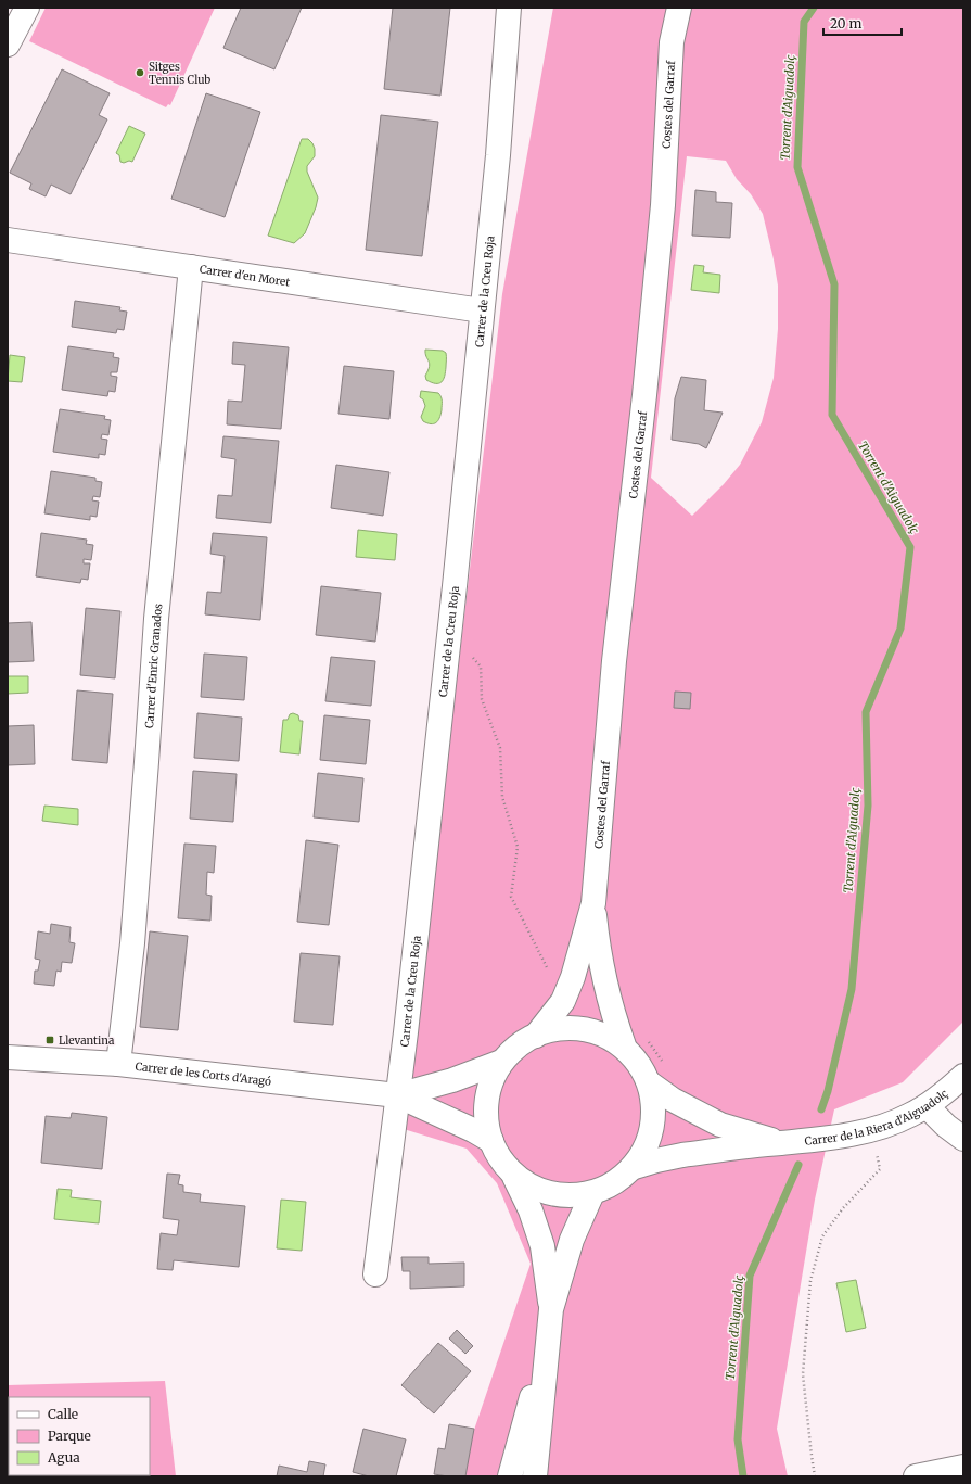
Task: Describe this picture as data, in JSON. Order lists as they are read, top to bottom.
{
  "streets": {
    "street": [
      "Costes del Garraf",
      "Carrer d'en Moret",
      "Carrer de la Creu Roja",
      "Carrer d'Enric Granados",
      "Carrer de les Corts d'Aragó",
      "Carrer de la Riera d'Aiguadolç"
    ]
  },
  "crossings": [
    ["Carrer d'en Moret", "Carrer de la Creu Roja"],
    ["Carrer d'en Moret", "Carrer d'Enric Granados"],
    ["Carrer de la Creu Roja", "Carrer de les Corts d'Aragó"],
    ["Carrer d'Enric Granados", "Carrer de les Corts d'Aragó"]
  ],
  "water": ["Torrent d'Aiguadolç"],
  "places": {
    "other": ["Sitges Tennis Club"],
    "transit": ["Llevantina"]
  },
  "legend": ["Calle", "Parque", "Agua"],
  "scale_bar": "20 m"
}
